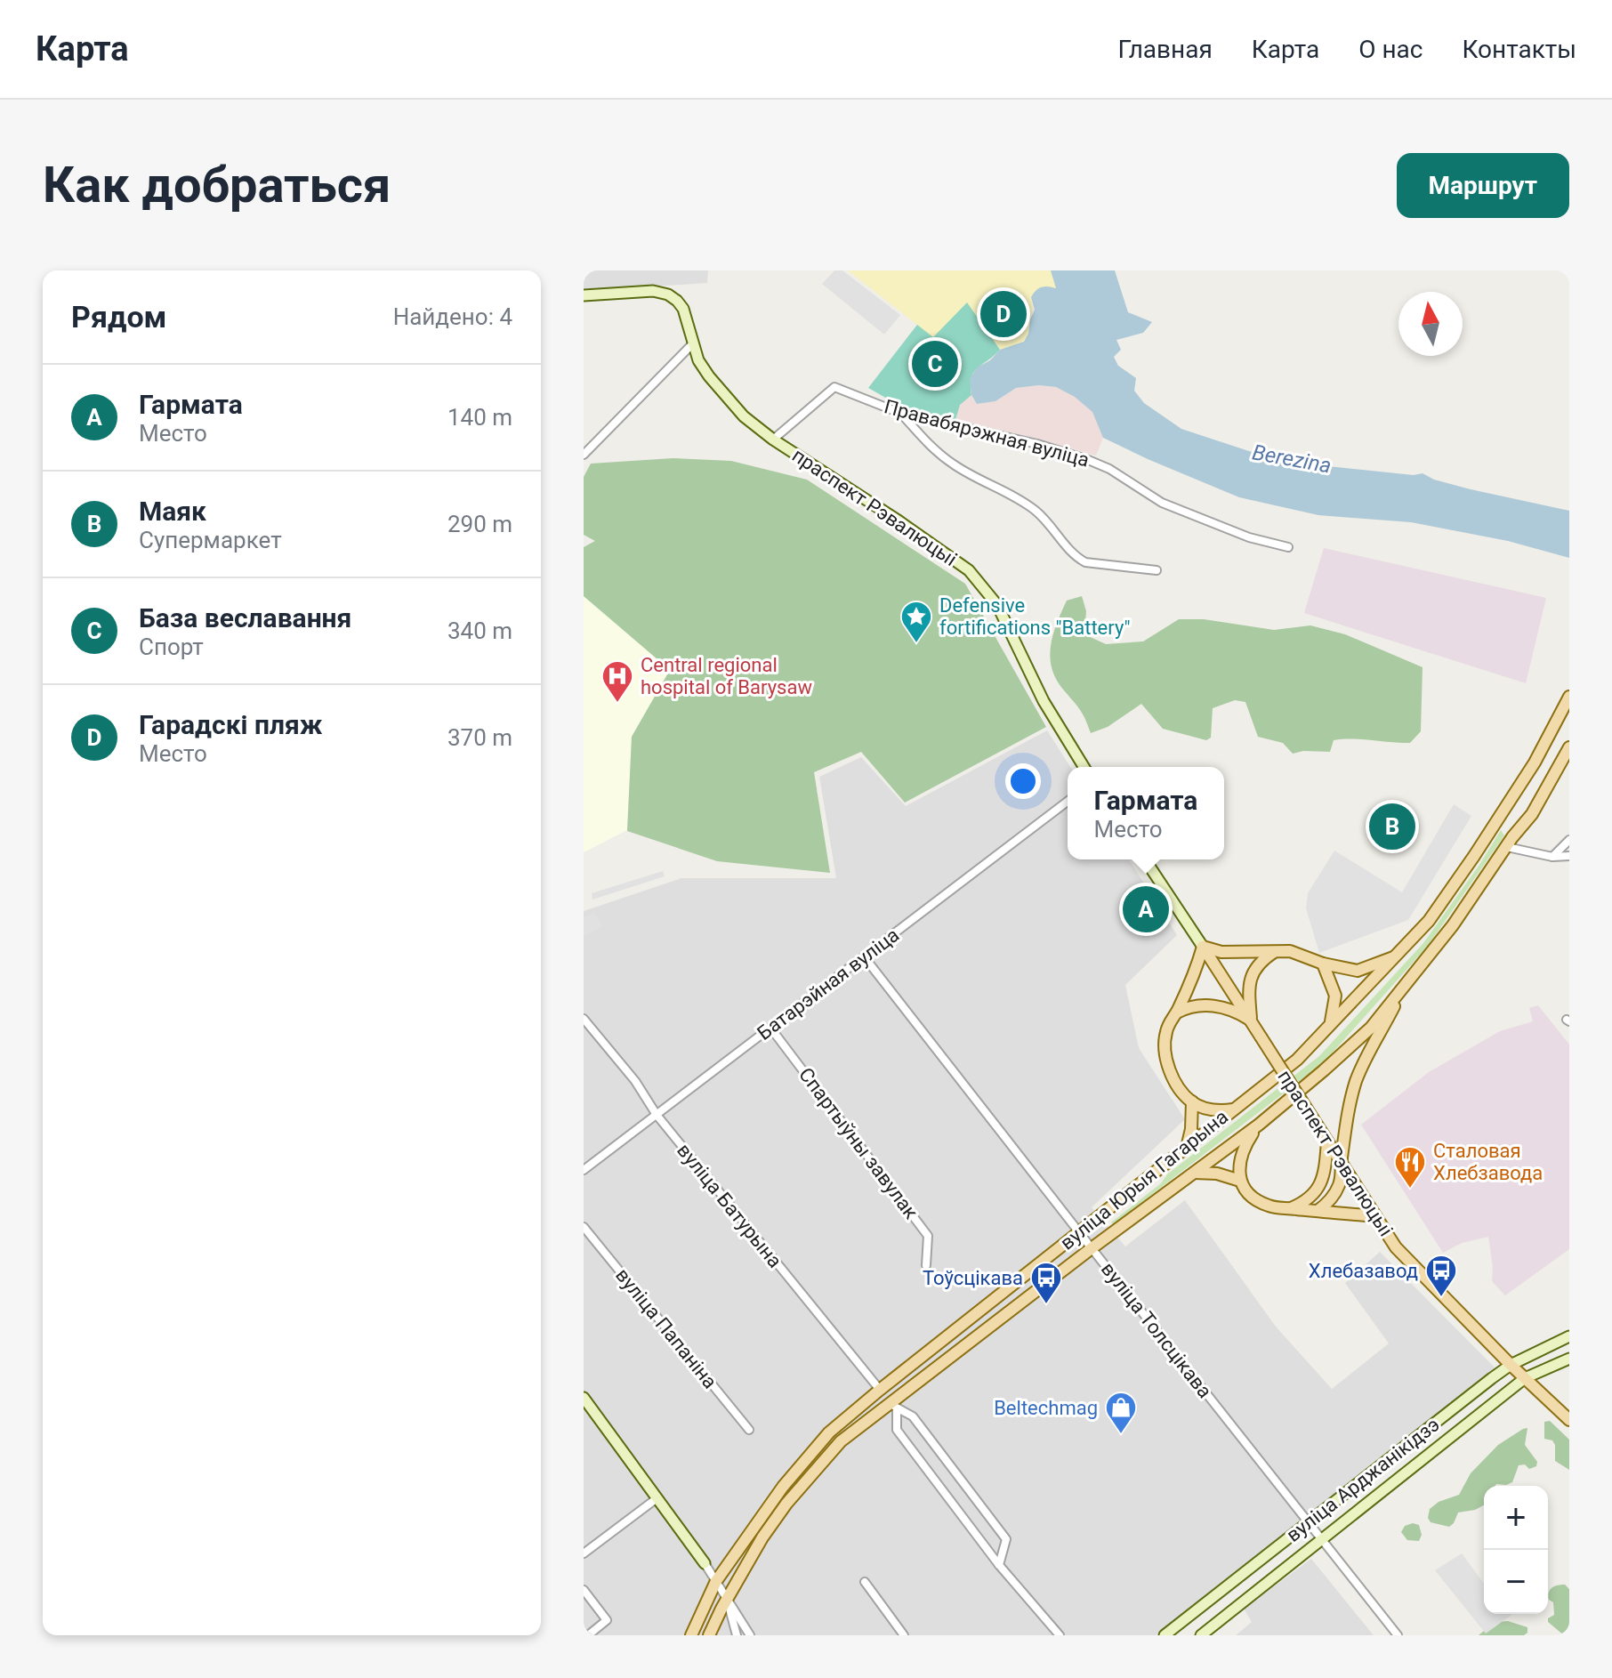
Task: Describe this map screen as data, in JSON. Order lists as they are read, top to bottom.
{
  "streets": {
    "main road": ["праспект Рэвалюцыі", "вуліца Юрыя Гагарына", "вуліца Арджанікідзэ"],
    "street": [
      "Правабярэжная вуліца",
      "Батарэйная вуліца",
      "Спартыўны завулак",
      "вуліца Батурына",
      "вуліца Папаніна",
      "вуліца Толсцікава"
    ]
  },
  "crossings": [
    ["Правабярэжная вуліца", "праспект Рэвалюцыі"],
    ["праспект Рэвалюцыі", "вуліца Арджанікідзэ"],
    ["Батарэйная вуліца", "Спартыўны завулак"],
    ["Батарэйная вуліца", "вуліца Батурына"],
    ["Батарэйная вуліца", "вуліца Толсцікава"],
    ["вуліца Юрыя Гагарына", "вуліца Батурына"],
    ["вуліца Юрыя Гагарына", "вуліца Толсцікава"],
    ["вуліца Толсцікава", "вуліца Арджанікідзэ"]
  ],
  "water": ["Berezina"],
  "places": {
    "place": ["Defensive fortifications \"Battery\""],
    "hospital": ["Central regional hospital of Barysaw"],
    "restaurant": ["Сталовая Хлебзавода"],
    "bus stop": ["Хлебазавод", "Тоўсцікава"],
    "shop": ["Beltechmag"]
  },
  "north": "top",
  "page": {
    "header": "Карта",
    "nav": [
      "Главная",
      "Карта",
      "О нас",
      "Контакты"
    ],
    "buttons": "Маршрут",
    "title": "Как добраться",
    "heading": ["Рядом", "Найдено: 4"],
    "pins": [
      "D",
      "C",
      "B",
      "A"
    ],
    "list": [
      {
        "mark": "A",
        "name": "Гармата",
        "note": "Место",
        "value": "140 m"
      },
      {
        "mark": "B",
        "name": "Маяк",
        "note": "Супермаркет",
        "value": "290 m"
      },
      {
        "mark": "C",
        "name": "База веславання",
        "note": "Спорт",
        "value": "340 m"
      },
      {
        "mark": "D",
        "name": "Гарадскі пляж",
        "note": "Место",
        "value": "370 m"
      }
    ],
    "popup": ["Гармата", "Место"],
    "map_buttons": ["+", "−"]
  }
}
